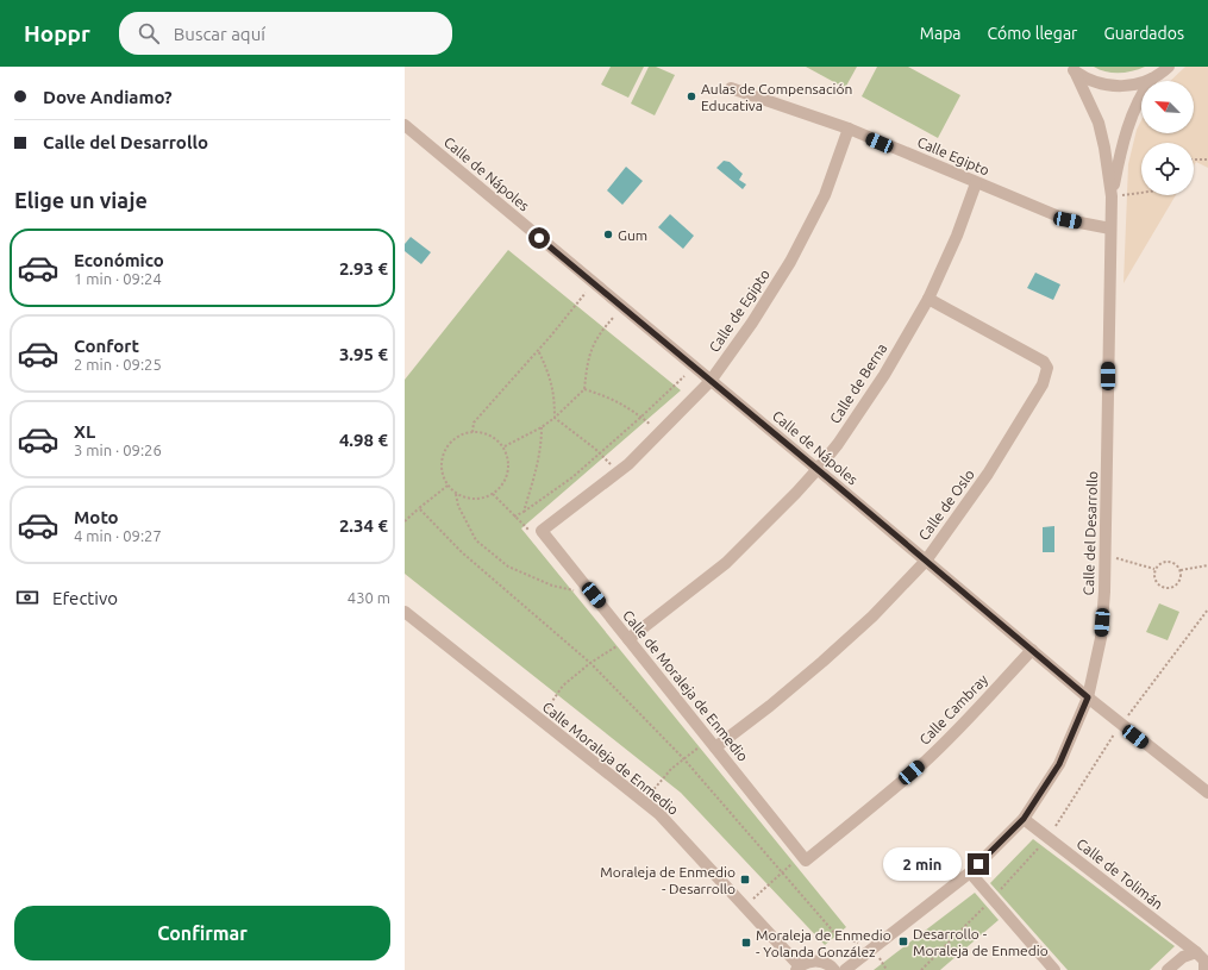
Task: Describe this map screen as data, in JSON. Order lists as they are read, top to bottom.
{
  "streets": {
    "street": [
      "Calle Egipto",
      "Calle de Nápoles",
      "Calle de Egipto",
      "Calle de Berna",
      "Calle de Oslo",
      "Calle del Desarrollo",
      "Calle de Moraleja de Enmedio",
      "Calle Cambray",
      "Calle Moraleja de Enmedio",
      "Calle de Tolimán"
    ]
  },
  "crossings": [
    ["Calle Egipto", "Calle de Egipto"],
    ["Calle Egipto", "Calle de Berna"],
    ["Calle Egipto", "Calle del Desarrollo"],
    ["Calle de Nápoles", "Calle de Egipto"],
    ["Calle de Nápoles", "Calle de Berna"],
    ["Calle de Nápoles", "Calle de Oslo"],
    ["Calle de Nápoles", "Calle del Desarrollo"],
    ["Calle de Nápoles", "Calle Cambray"],
    ["Calle de Egipto", "Calle de Moraleja de Enmedio"],
    ["Calle de Berna", "Calle de Oslo"],
    ["Calle de Berna", "Calle de Moraleja de Enmedio"],
    ["Calle de Oslo", "Calle de Moraleja de Enmedio"],
    ["Calle del Desarrollo", "Calle de Tolimán"],
    ["Calle de Moraleja de Enmedio", "Calle Cambray"]
  ],
  "places": {
    "other": ["Aulas de Compensación Educativa", "Gum"],
    "transit": ["Moraleja de Enmedio - Desarrollo", "Desarrollo - Moraleja de Enmedio", "Moraleja de Enmedio - Yolanda González"]
  },
  "north": "top left",
  "page": {
    "header": "Hoppr",
    "search": "Buscar aquí",
    "nav": ["Mapa", "Cómo llegar", "Guardados"],
    "banner": ["Dove Andiamo?", "Calle del Desarrollo"],
    "heading": "Elige un viaje",
    "list": [
      {
        "name": "Económico",
        "note": "1 min · 09:24",
        "value": "2.93 €"
      },
      {
        "name": "Confort",
        "note": "2 min · 09:25",
        "value": "3.95 €"
      },
      {
        "name": "XL",
        "note": "3 min · 09:26",
        "value": "4.98 €"
      },
      {
        "name": "Moto",
        "note": "4 min · 09:27",
        "value": "2.34 €"
      }
    ],
    "pay": ["Efectivo", "430 m"],
    "bubble": "2 min",
    "buttons": "Confirmar"
  }
}
